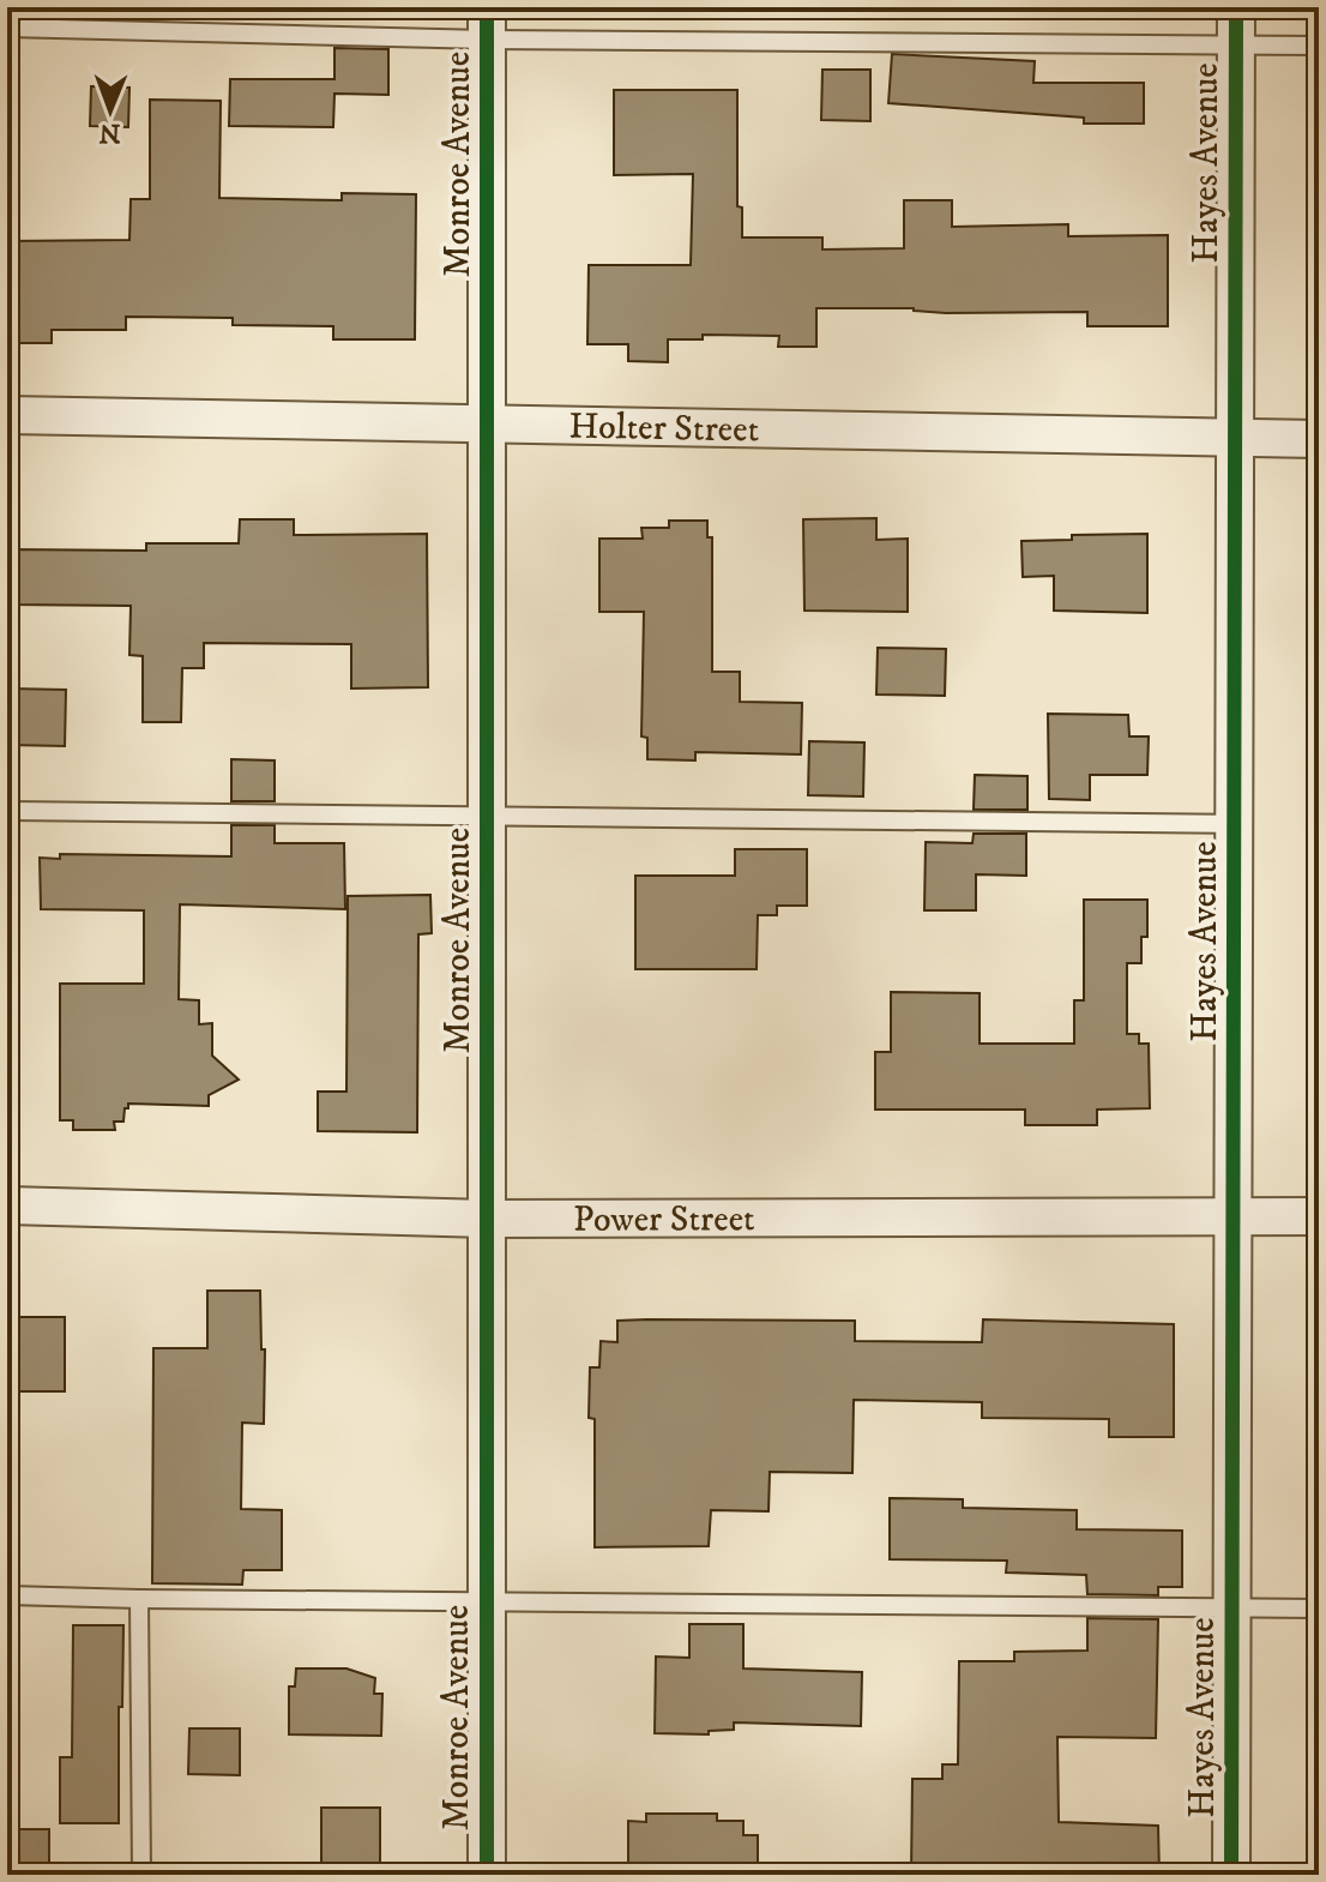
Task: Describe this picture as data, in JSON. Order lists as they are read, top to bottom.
{
  "streets": {
    "street": [
      "Hayes Avenue",
      "Monroe Avenue",
      "Holter Street",
      "Power Street"
    ]
  },
  "crossings": [
    ["Hayes Avenue", "Holter Street"],
    ["Hayes Avenue", "Power Street"],
    ["Monroe Avenue", "Holter Street"],
    ["Monroe Avenue", "Power Street"]
  ],
  "north": "bottom"
}
